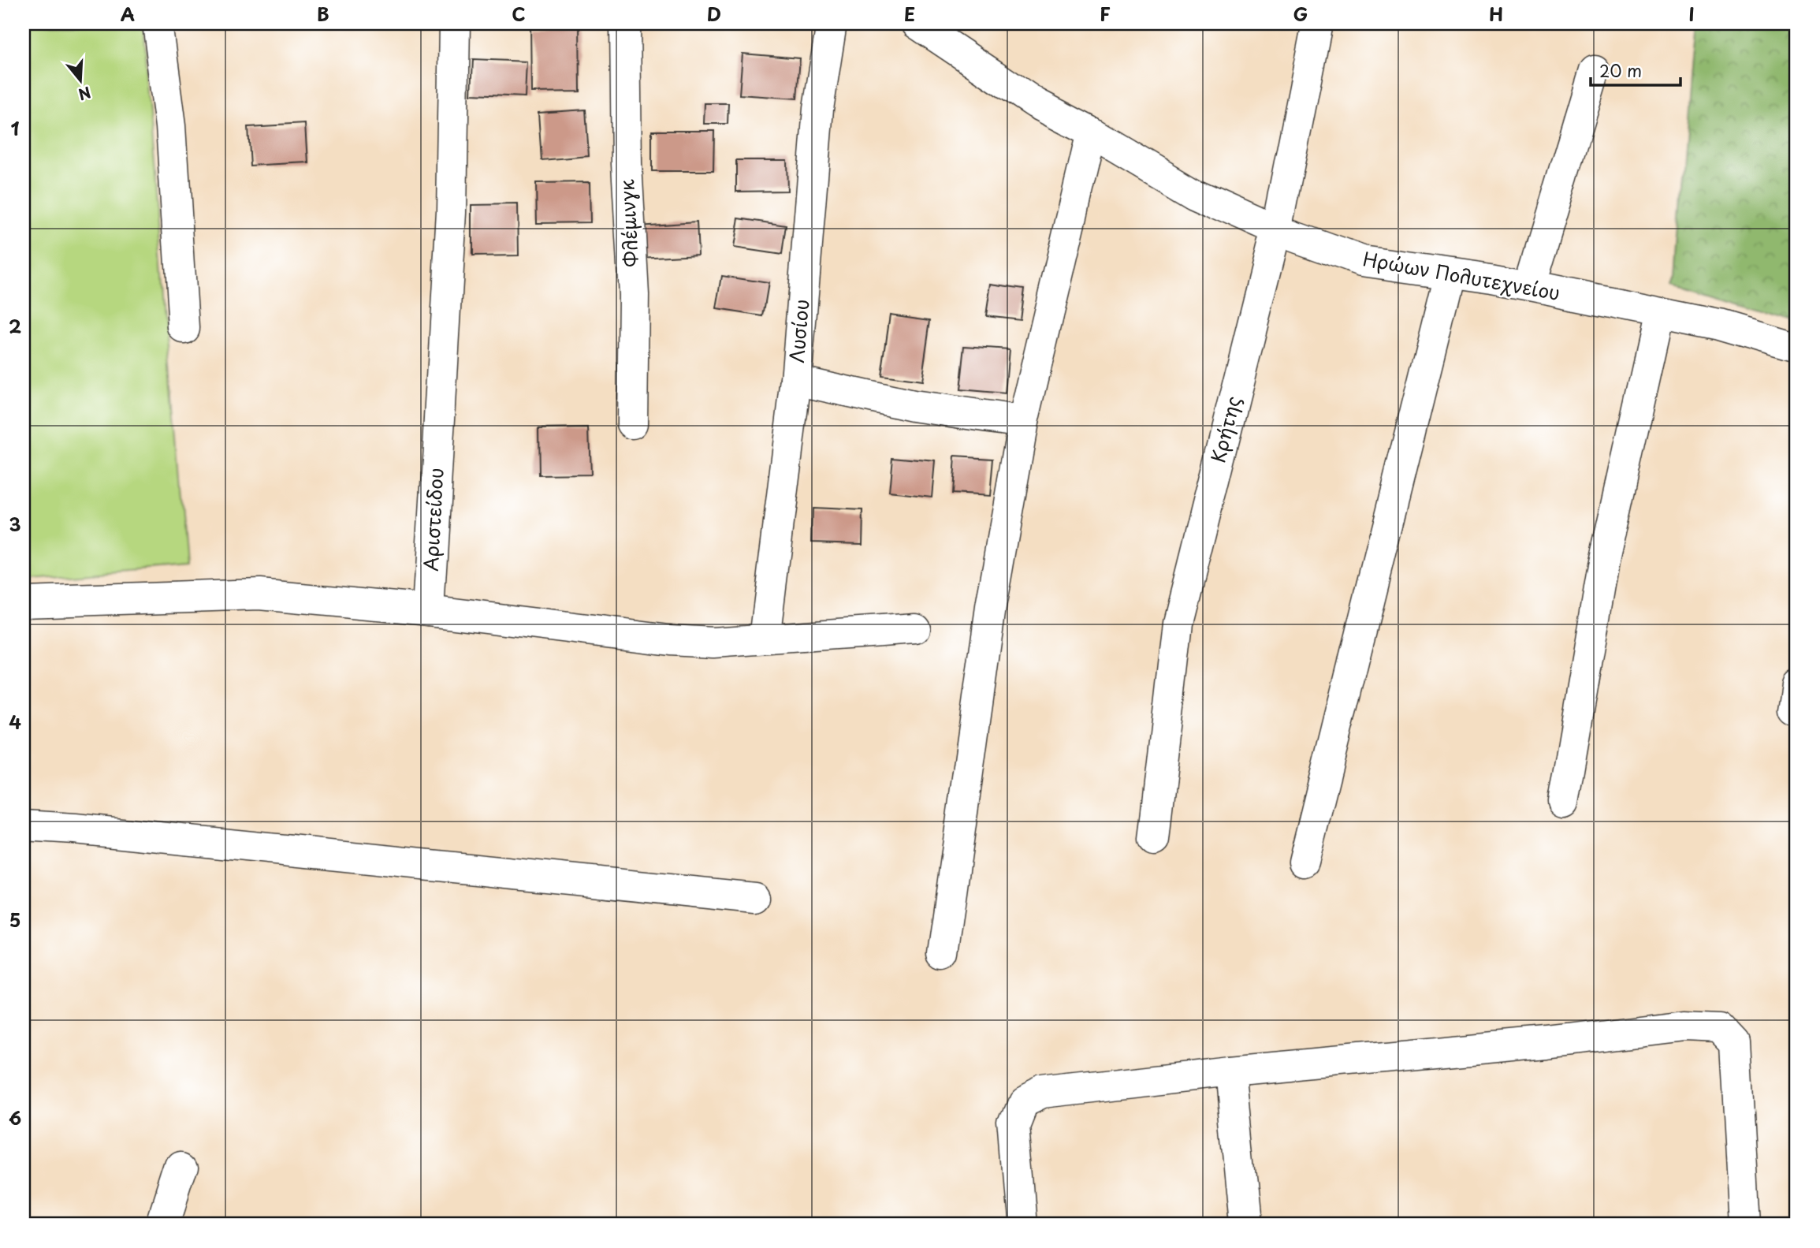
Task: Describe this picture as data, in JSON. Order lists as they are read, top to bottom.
{
  "streets": {
    "street": [
      "Φλέμινγκ",
      "Ηρώων Πολυτεχνείου",
      "Λυσίου",
      "Κρήτης",
      "Αριστείδου"
    ]
  },
  "crossings": [
    ["Ηρώων Πολυτεχνείου", "Κρήτης"]
  ],
  "scale_bar": "20 m",
  "north": "bottom",
  "grid": {
    "columns": [
      "A",
      "B",
      "C",
      "D",
      "E",
      "F",
      "G",
      "H",
      "I"
    ],
    "rows": [
      "1",
      "2",
      "3",
      "4",
      "5",
      "6"
    ]
  }
}
